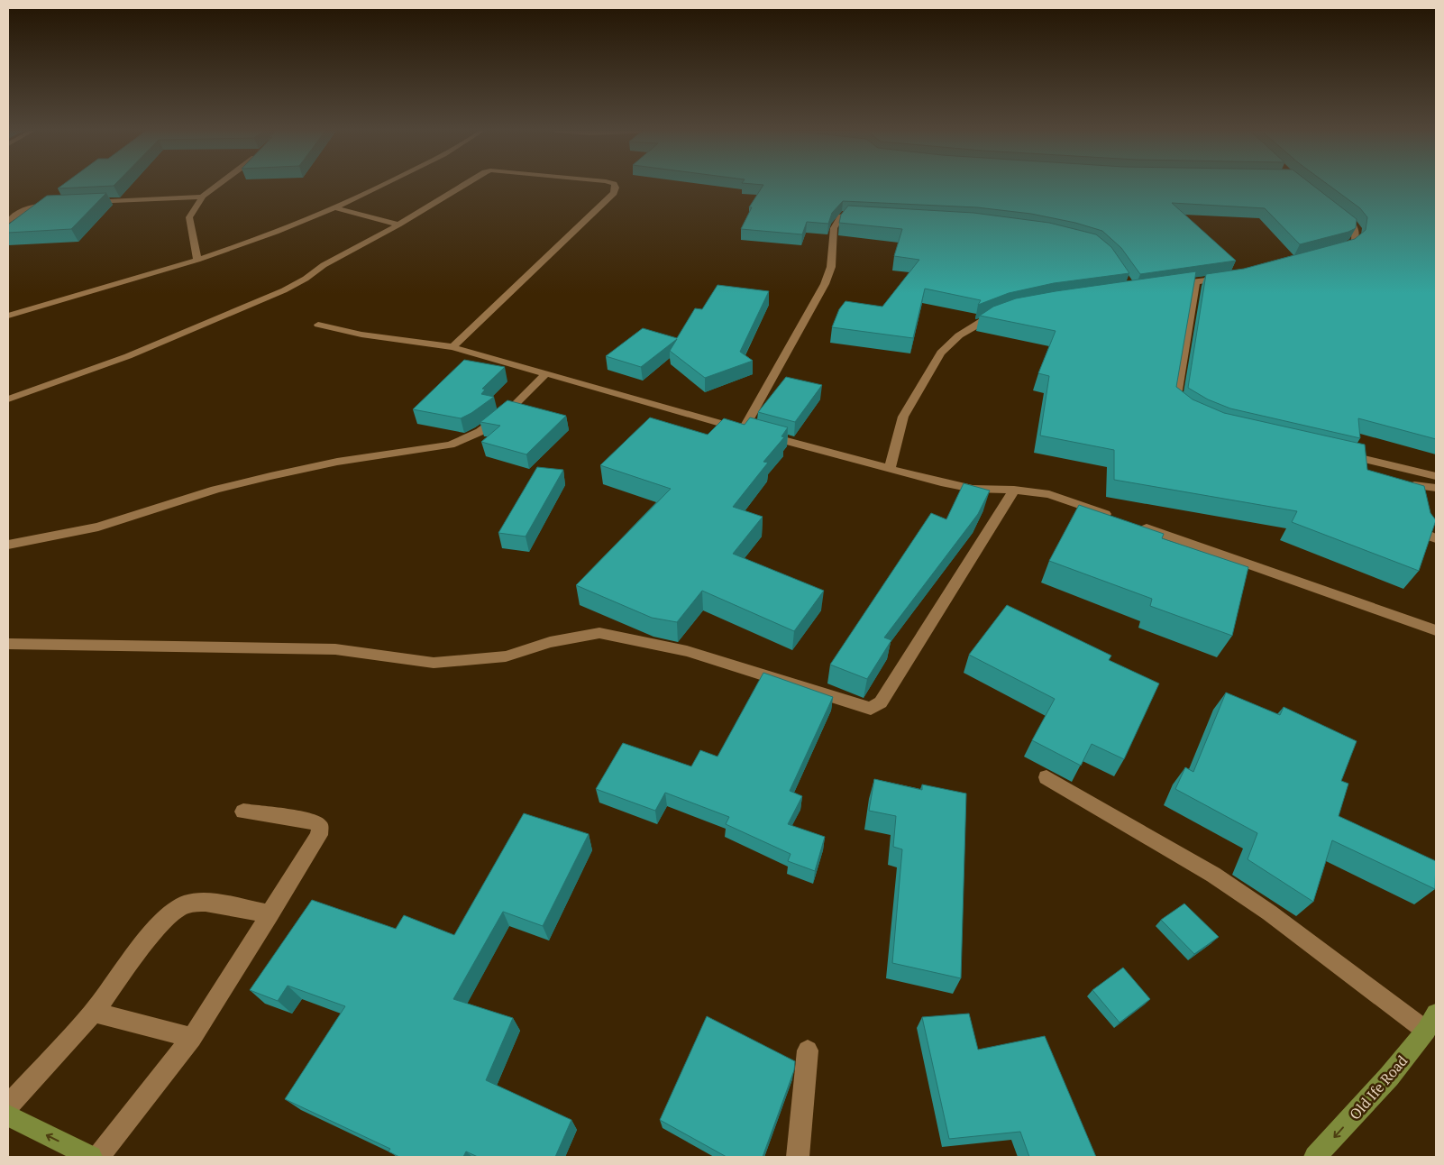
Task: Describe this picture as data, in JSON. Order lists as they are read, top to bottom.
{
  "streets": {
    "main road": ["Old Ife Road"]
  },
  "one_way": ["Old Ife Road"]
}
